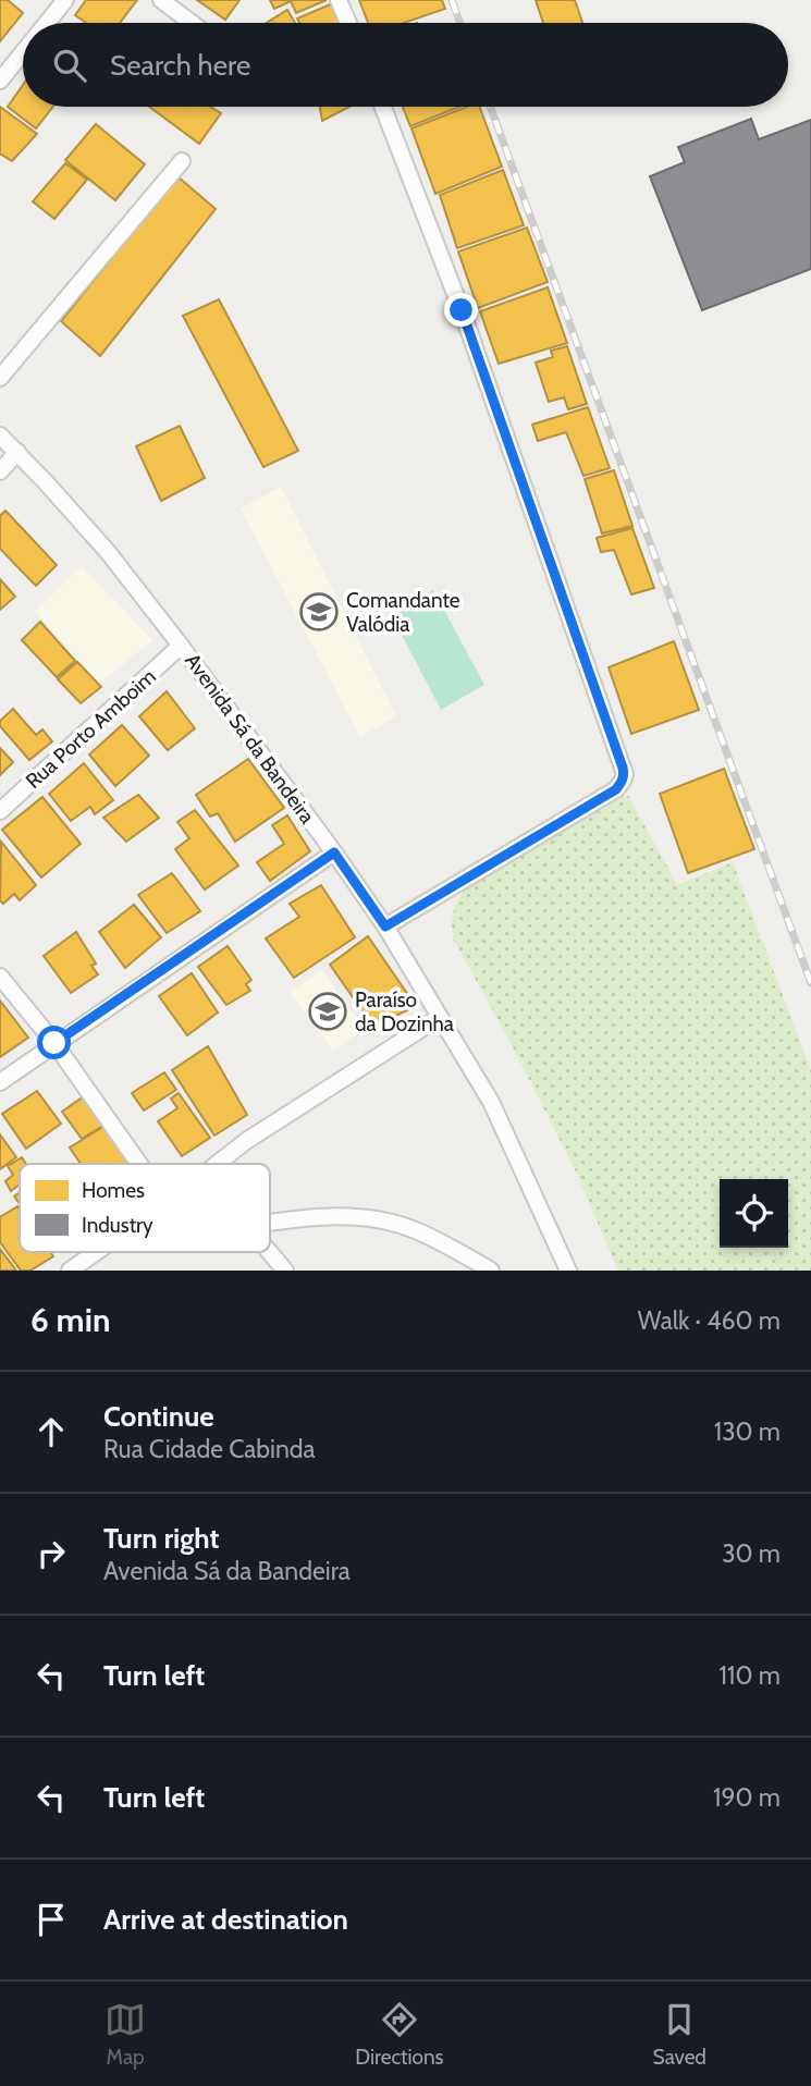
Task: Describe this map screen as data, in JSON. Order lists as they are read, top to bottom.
{
  "streets": {
    "street": ["Rua Porto Amboim", "Avenida Sá da Bandeira"]
  },
  "crossings": [
    ["Rua Porto Amboim", "Avenida Sá da Bandeira"]
  ],
  "places": {
    "school or university": ["Comandante Valódia", "Paraíso da Dozinha"]
  },
  "legend": ["Homes", "Industry"],
  "page": {
    "search": "Search here",
    "heading": ["6 min", "Walk · 460 m"],
    "list": [
      ["Continue", "Rua Cidade Cabinda", "130 m"],
      ["Turn right", "Avenida Sá da Bandeira", "30 m"],
      ["Turn left", "110 m"],
      ["Turn left", "190 m"],
      "Arrive at destination"
    ],
    "nav": ["Map", "Directions", "Saved"]
  }
}
